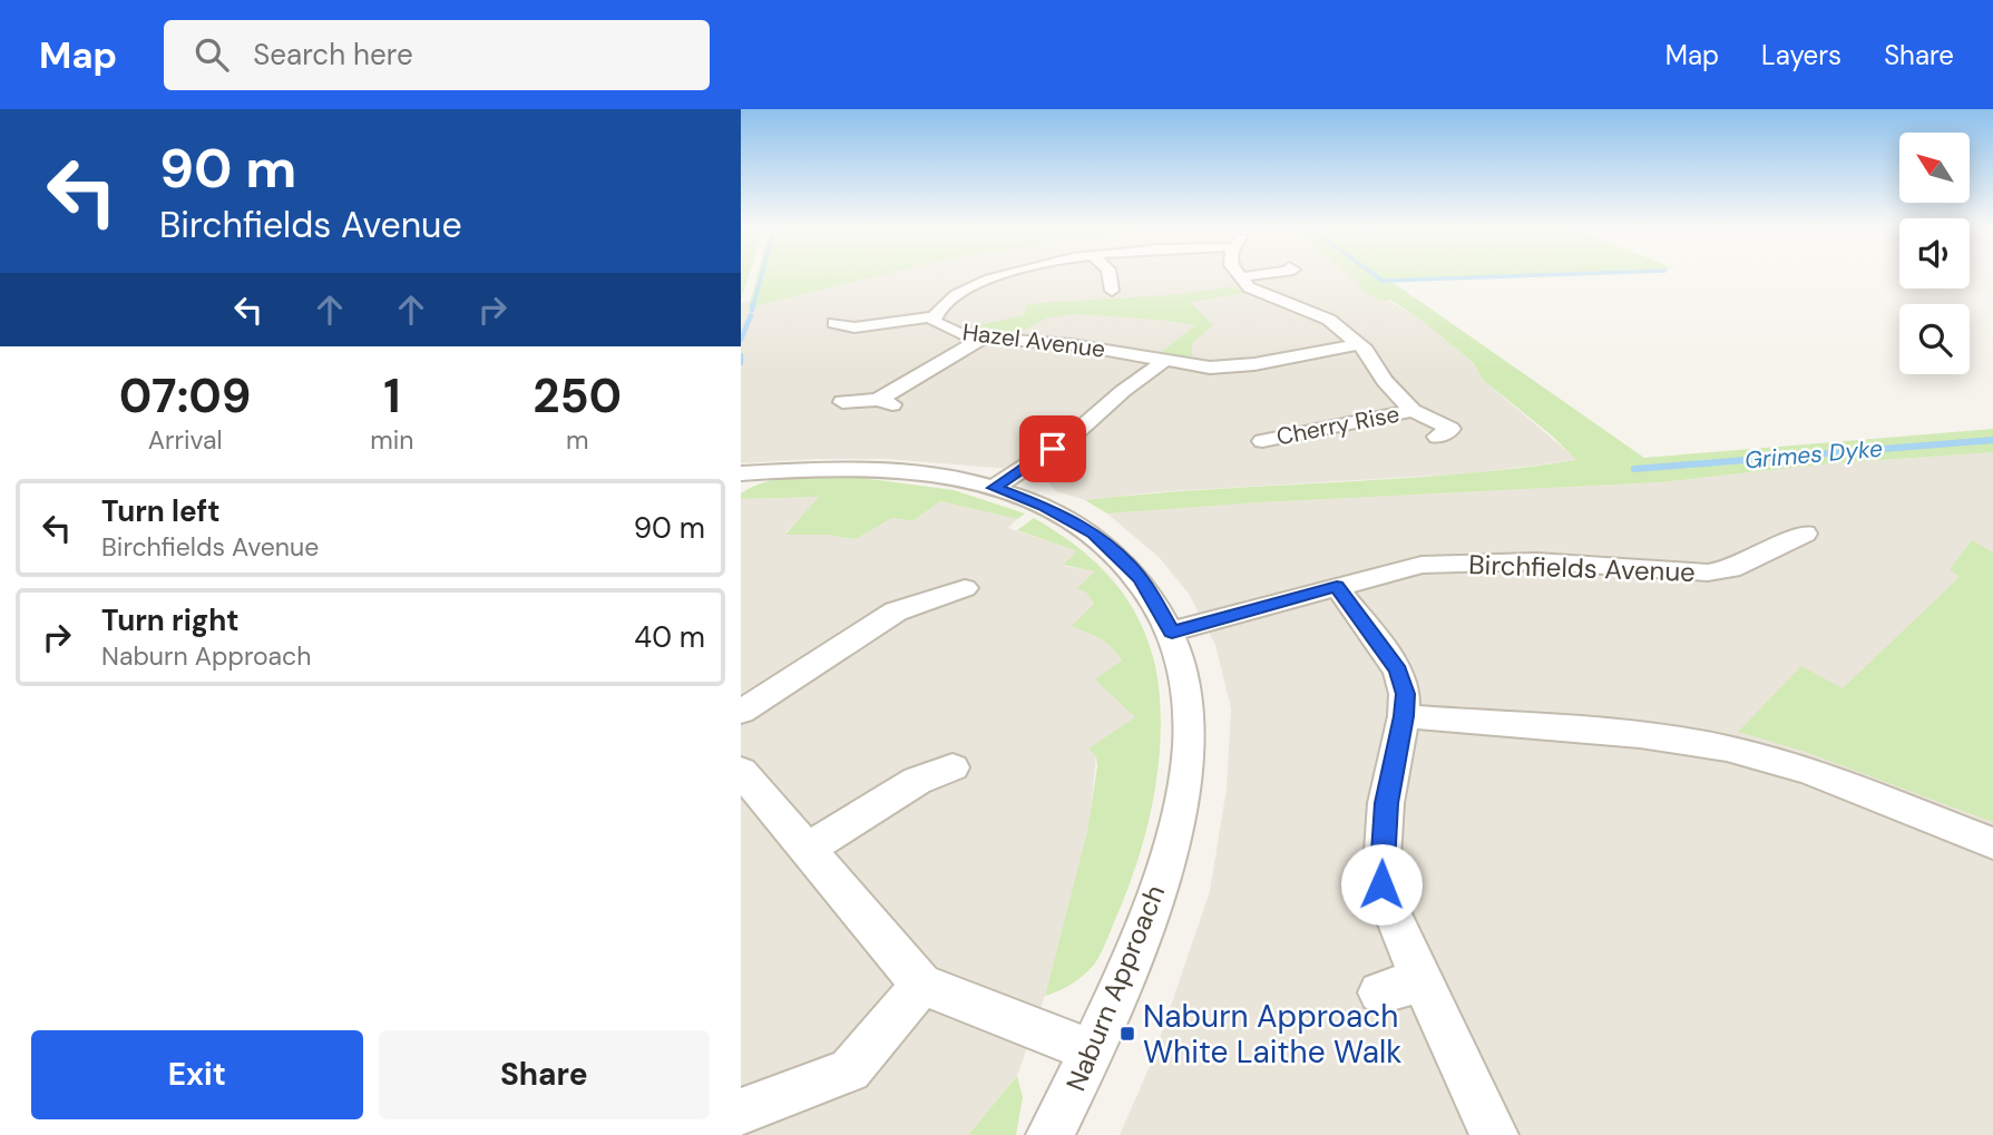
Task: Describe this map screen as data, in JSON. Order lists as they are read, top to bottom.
{
  "streets": {
    "street": [
      "Hazel Avenue",
      "Cherry Rise",
      "Birchfields Avenue",
      "Naburn Approach"
    ]
  },
  "crossings": [
    ["Birchfields Avenue", "Naburn Approach"]
  ],
  "water": ["Grimes Dyke"],
  "places": {
    "transit": ["Naburn Approach White Laithe Walk"]
  },
  "north": "top left",
  "page": {
    "header": "Map",
    "search": "Search here",
    "nav": ["Map", "Layers", "Share"],
    "turn": ["90 m", "Birchfields Avenue"],
    "eta": [
      "07:09",
      "Arrival",
      "1",
      "min",
      "250",
      "m"
    ],
    "list": [
      {
        "name": "Turn left",
        "note": "Birchfields Avenue",
        "value": "90 m"
      },
      {
        "name": "Turn right",
        "note": "Naburn Approach",
        "value": "40 m"
      }
    ],
    "buttons": ["Exit", "Share"]
  }
}
